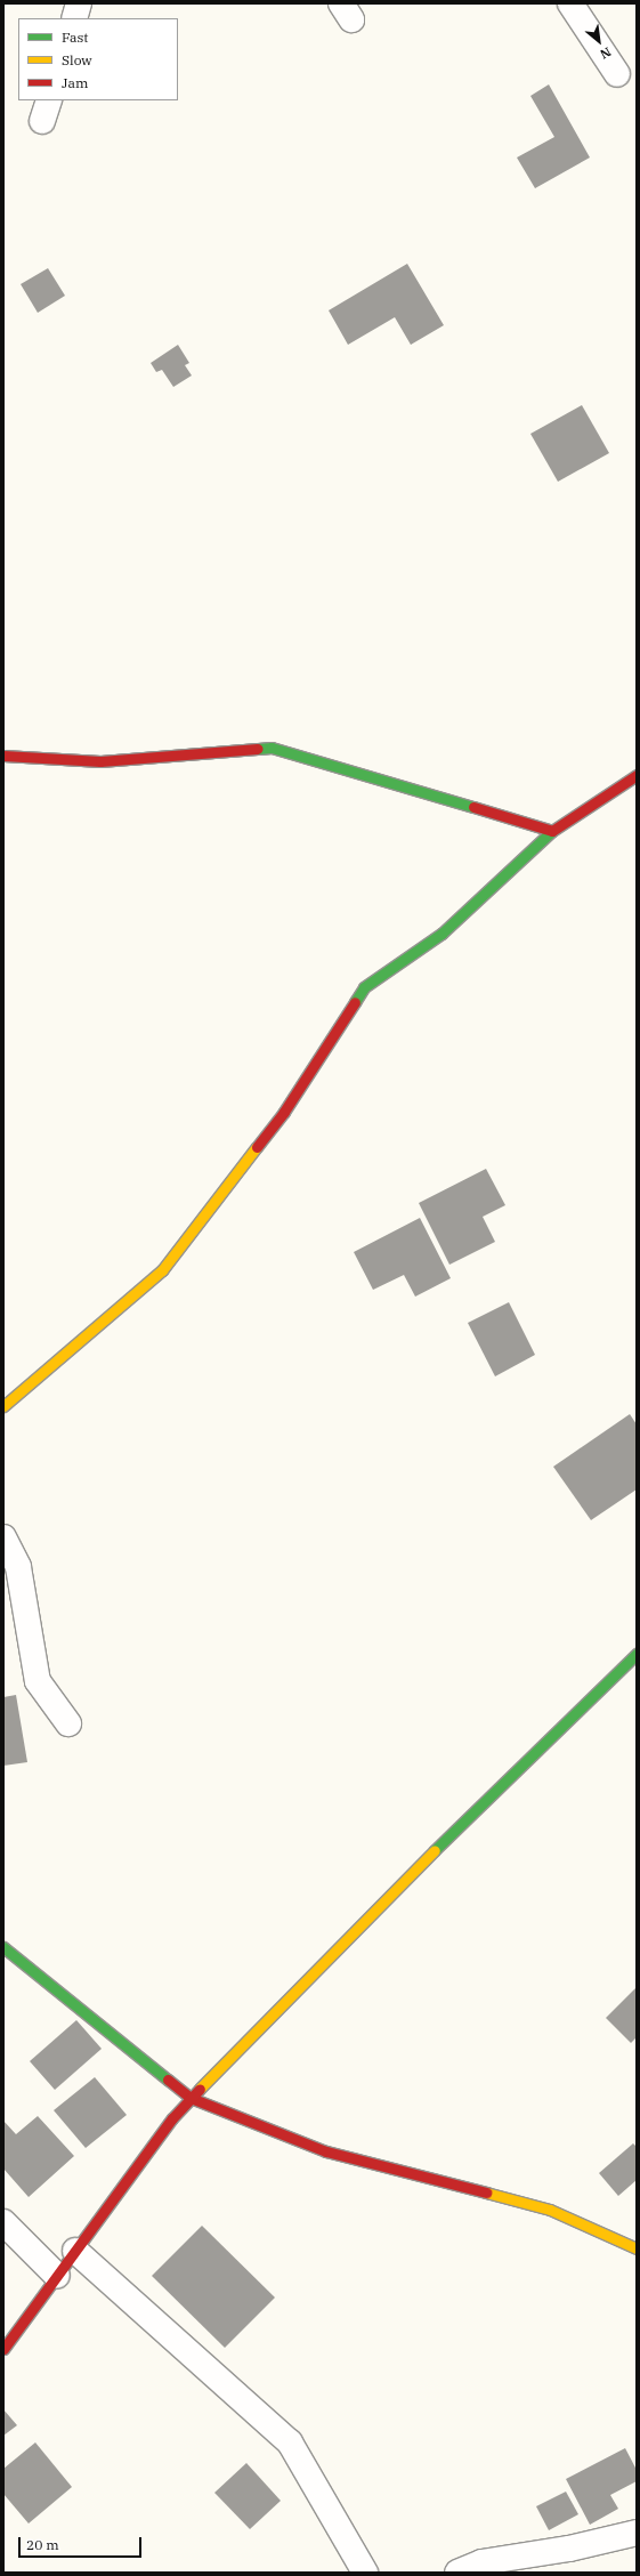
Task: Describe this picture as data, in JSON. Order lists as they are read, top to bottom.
{
  "legend": ["Fast", "Slow", "Jam"],
  "scale_bar": "20 m",
  "north": "bottom right"
}
